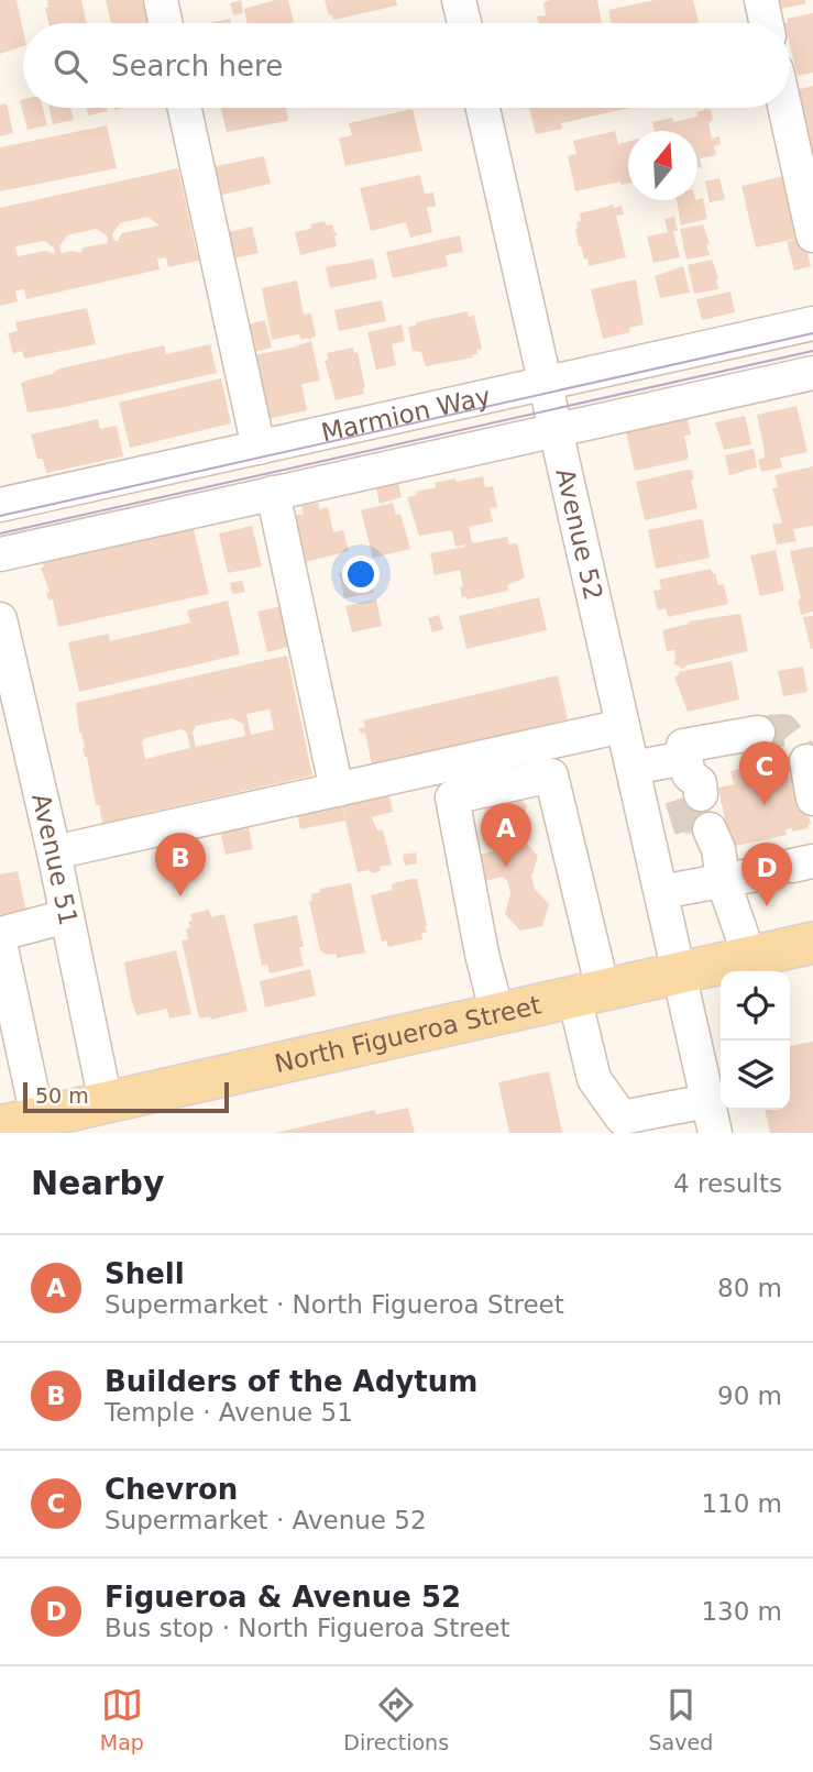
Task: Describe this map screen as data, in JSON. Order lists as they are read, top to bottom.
{
  "streets": {
    "main road": ["North Figueroa Street"],
    "street": ["Marmion Way", "Avenue 52", "Avenue 51"]
  },
  "crossings": [
    ["Marmion Way", "Avenue 52"],
    ["Avenue 52", "North Figueroa Street"],
    ["Avenue 51", "North Figueroa Street"]
  ],
  "scale_bar": "50 m",
  "north": "top",
  "page": {
    "search": "Search here",
    "pins": [
      "C",
      "A",
      "B",
      "D"
    ],
    "scale": "50 m",
    "heading": ["Nearby", "4 results"],
    "list": [
      {
        "mark": "A",
        "name": "Shell",
        "note": "Supermarket · North Figueroa Street",
        "value": "80 m"
      },
      {
        "mark": "B",
        "name": "Builders of the Adytum",
        "note": "Temple · Avenue 51",
        "value": "90 m"
      },
      {
        "mark": "C",
        "name": "Chevron",
        "note": "Supermarket · Avenue 52",
        "value": "110 m"
      },
      {
        "mark": "D",
        "name": "Figueroa & Avenue 52",
        "note": "Bus stop · North Figueroa Street",
        "value": "130 m"
      }
    ],
    "nav": ["Map", "Directions", "Saved"]
  }
}
